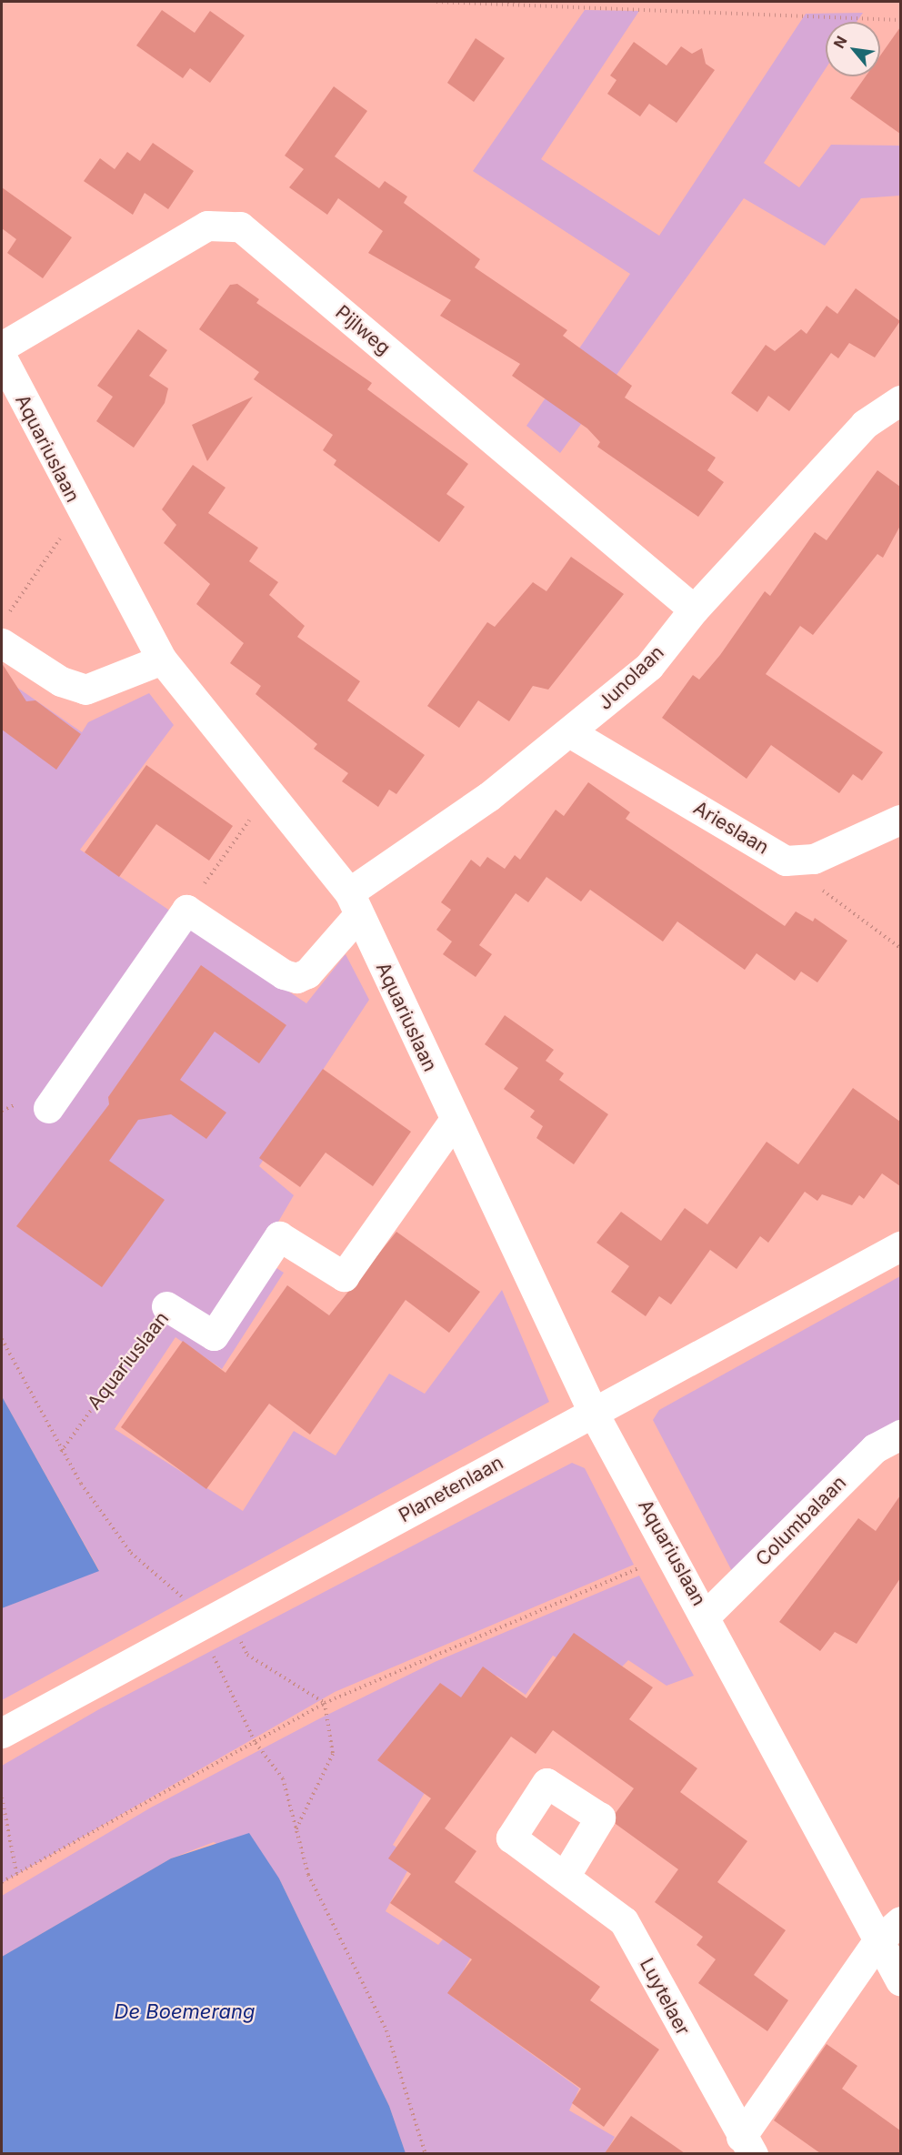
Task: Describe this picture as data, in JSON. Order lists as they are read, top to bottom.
{
  "streets": {
    "street": [
      "Pijlweg",
      "Aquariuslaan",
      "Junolaan",
      "Arieslaan",
      "Planetenlaan",
      "Columbalaan",
      "Luytelaer"
    ]
  },
  "crossings": [
    ["Pijlweg", "Junolaan"],
    ["Aquariuslaan", "Junolaan"],
    ["Aquariuslaan", "Planetenlaan"],
    ["Aquariuslaan", "Columbalaan"],
    ["Aquariuslaan", "Luytelaer"],
    ["Junolaan", "Arieslaan"]
  ],
  "water": ["De Boemerang"],
  "north": "top left"
}
